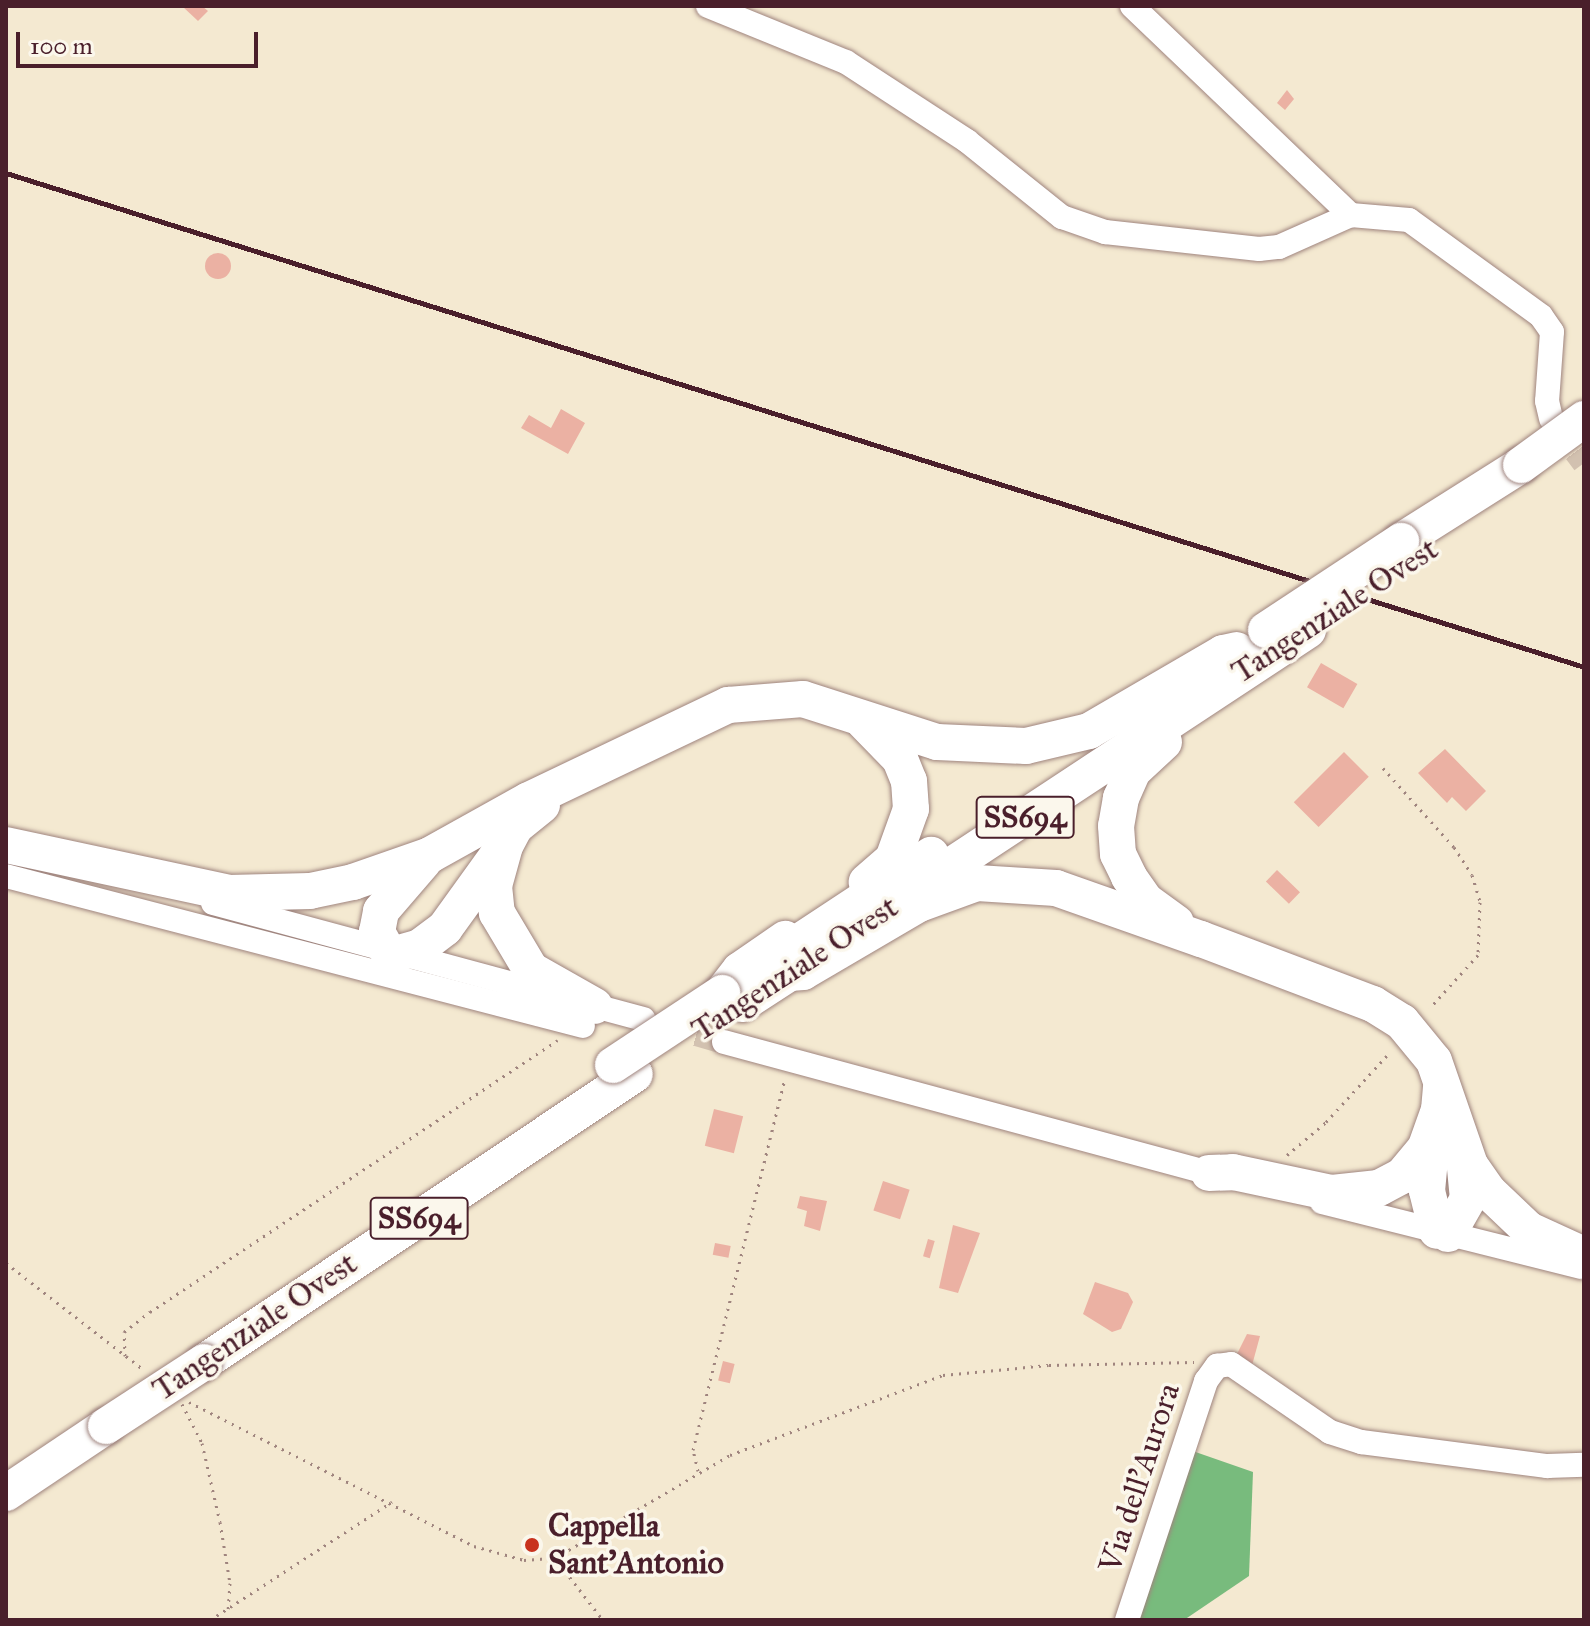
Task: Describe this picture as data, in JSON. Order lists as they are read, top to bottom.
{
  "streets": {
    "highway": ["Tangenziale Ovest", "SS694"],
    "street": ["Via dell'Aurora"]
  },
  "places": ["Cappella Sant'Antonio"],
  "scale_bar": "100 m"
}
